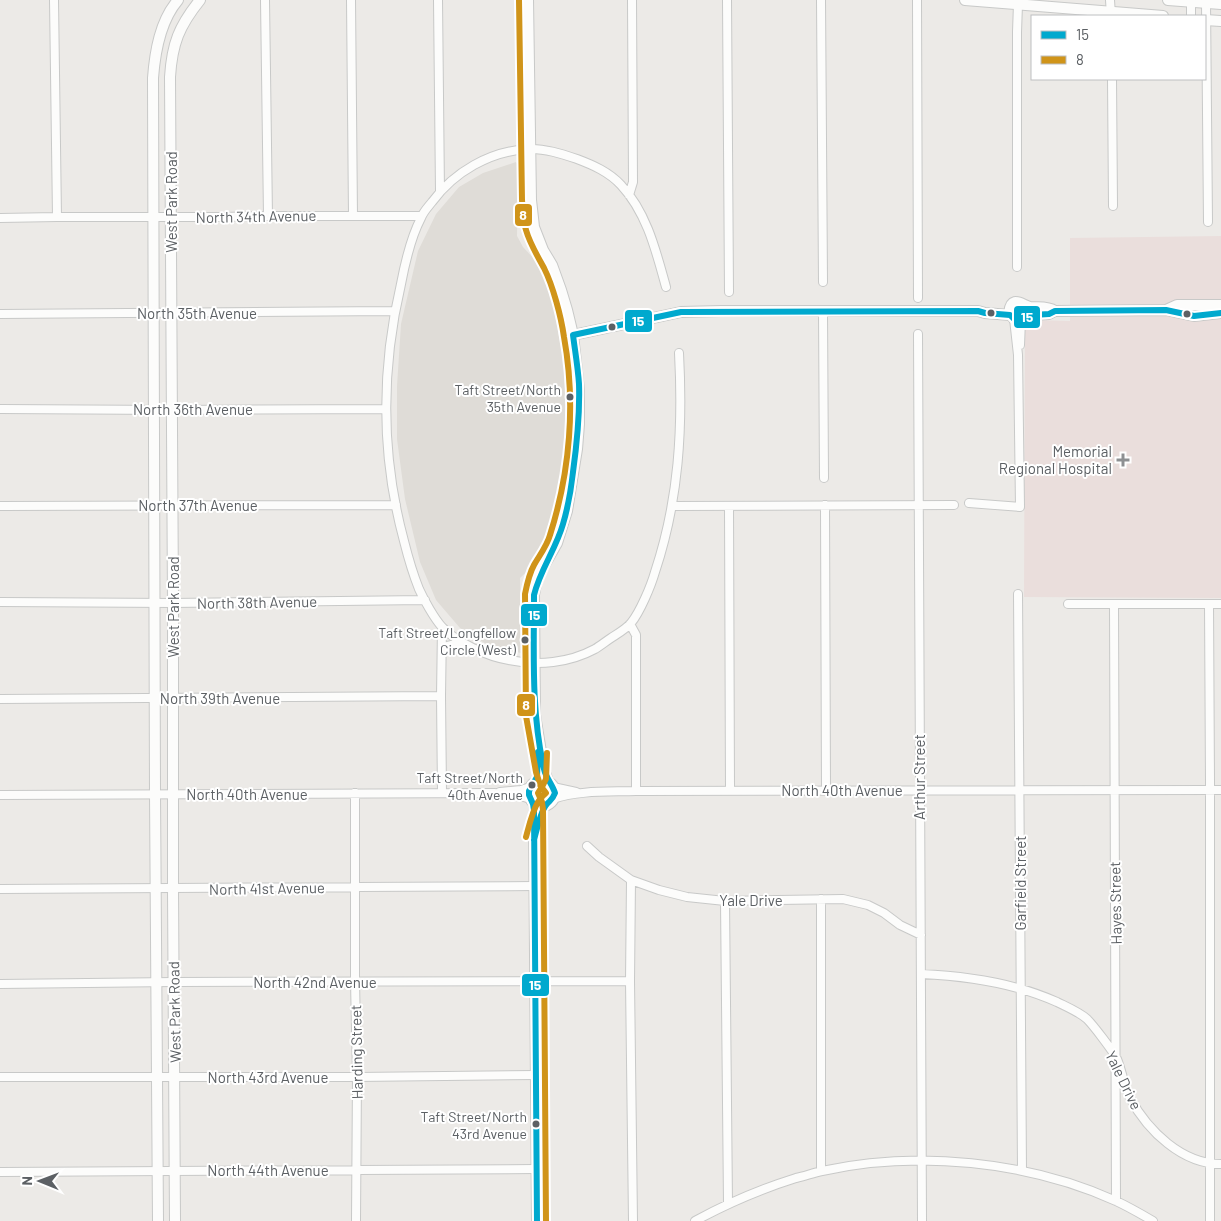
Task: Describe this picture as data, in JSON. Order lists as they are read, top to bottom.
{
  "streets": {
    "street": [
      "West Park Road",
      "North 34th Avenue",
      "North 35th Avenue",
      "North 36th Avenue",
      "North 37th Avenue",
      "North 38th Avenue",
      "North 39th Avenue",
      "Arthur Street",
      "North 40th Avenue",
      "Garfield Street",
      "North 41st Avenue",
      "Yale Drive",
      "Hayes Street",
      "North 42nd Avenue",
      "Harding Street",
      "North 43rd Avenue",
      "North 44th Avenue"
    ]
  },
  "crossings": [
    ["West Park Road", "North 34th Avenue"],
    ["West Park Road", "North 35th Avenue"],
    ["West Park Road", "North 36th Avenue"],
    ["West Park Road", "North 37th Avenue"],
    ["West Park Road", "North 38th Avenue"],
    ["West Park Road", "North 39th Avenue"],
    ["West Park Road", "North 40th Avenue"],
    ["West Park Road", "North 41st Avenue"],
    ["West Park Road", "North 42nd Avenue"],
    ["West Park Road", "North 43rd Avenue"],
    ["West Park Road", "North 44th Avenue"],
    ["Arthur Street", "North 40th Avenue"],
    ["Arthur Street", "Yale Drive"],
    ["North 40th Avenue", "Garfield Street"],
    ["North 40th Avenue", "Hayes Street"],
    ["North 40th Avenue", "Harding Street"],
    ["Garfield Street", "Yale Drive"],
    ["North 41st Avenue", "Harding Street"],
    ["Yale Drive", "Hayes Street"],
    ["North 42nd Avenue", "Harding Street"],
    ["Harding Street", "North 43rd Avenue"],
    ["Harding Street", "North 44th Avenue"]
  ],
  "places": {
    "other": [
      "Taft Street/North 35th Avenue",
      "Taft Street/Longfellow Circle (West)",
      "Taft Street/North 40th Avenue",
      "Taft Street/North 43rd Avenue"
    ],
    "health": ["Memorial Regional Hospital"]
  },
  "lines": ["transit line 8", "transit line 15"],
  "legend": ["15", "8"],
  "north": "left"
}
